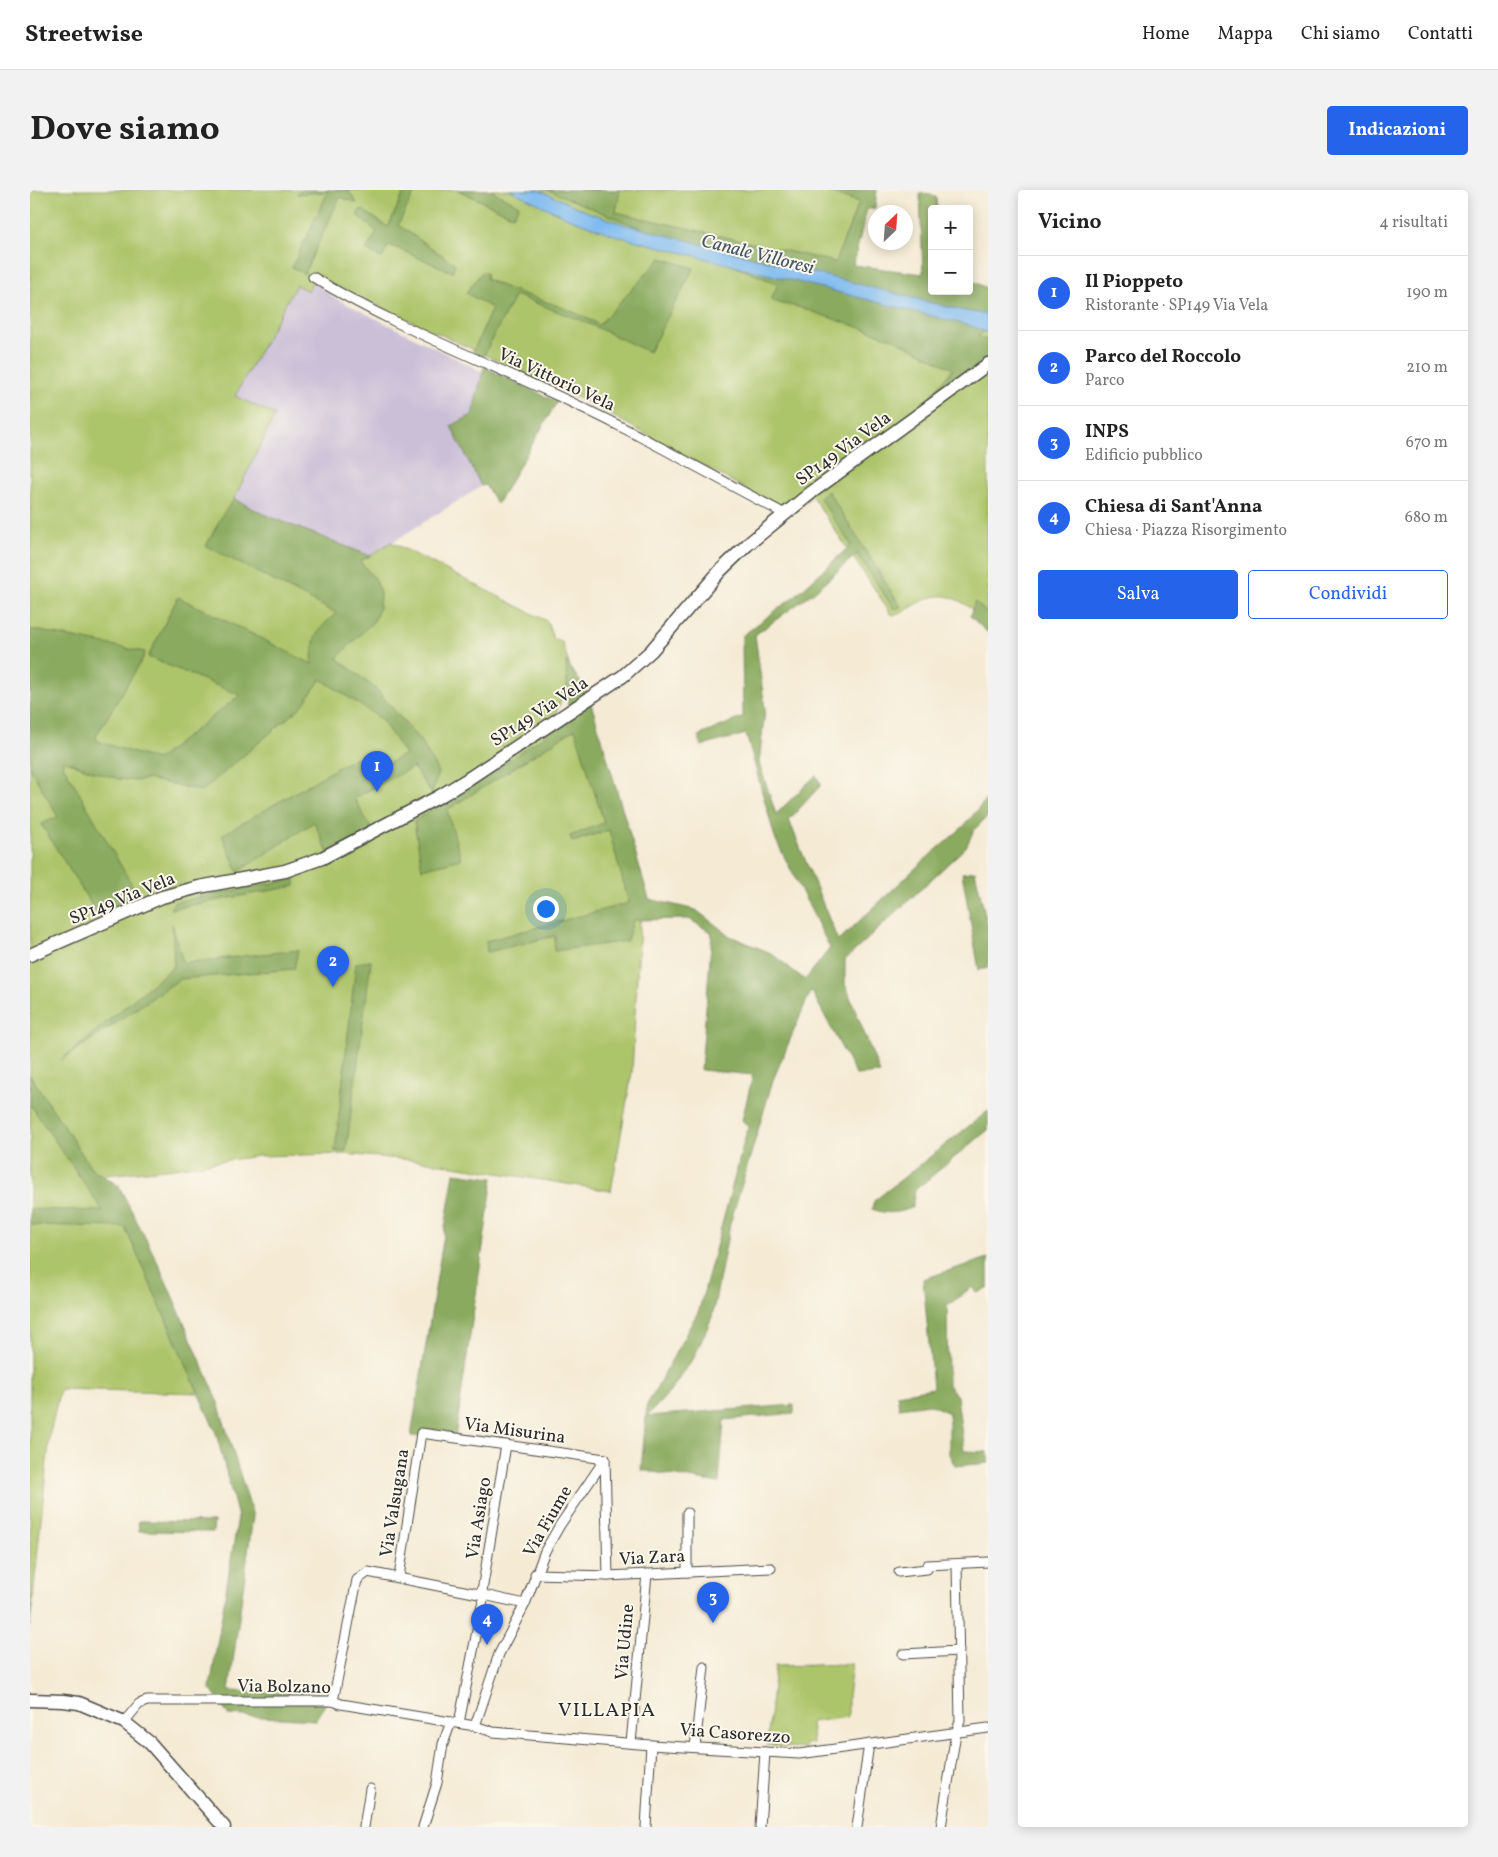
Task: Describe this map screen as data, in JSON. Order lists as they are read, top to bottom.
{
  "streets": {
    "street": [
      "Via Vittorio Vela",
      "SP149 Via Vela",
      "Via Misurina",
      "Via Valsugana",
      "Via Asiago",
      "Via Fiume",
      "Via Zara",
      "Via Udine",
      "Via Bolzano",
      "Via Casorezzo"
    ]
  },
  "crossings": [
    ["Via Vittorio Vela", "SP149 Via Vela"],
    ["Via Misurina", "Via Valsugana"],
    ["Via Misurina", "Via Asiago"],
    ["Via Misurina", "Via Fiume"],
    ["Via Asiago", "Via Bolzano"],
    ["Via Asiago", "Via Casorezzo"],
    ["Via Fiume", "Via Zara"],
    ["Via Fiume", "Via Casorezzo"],
    ["Via Zara", "Via Udine"],
    ["Via Udine", "Via Casorezzo"],
    ["Via Bolzano", "Via Casorezzo"]
  ],
  "districts": ["VILLAPIA"],
  "water": ["Canale Villoresi"],
  "north": "top right",
  "page": {
    "header": "Streetwise",
    "nav": [
      "Home",
      "Mappa",
      "Chi siamo",
      "Contatti"
    ],
    "title": "Dove siamo",
    "buttons": [
      "Indicazioni",
      ["Salva", "Condividi"]
    ],
    "heading": ["Vicino", "4 risultati"],
    "map_buttons": ["+", "−"],
    "list": [
      {
        "mark": "1",
        "name": "Il Pioppeto",
        "note": "Ristorante · SP149 Via Vela",
        "value": "190 m"
      },
      {
        "mark": "2",
        "name": "Parco del Roccolo",
        "note": "Parco",
        "value": "210 m"
      },
      {
        "mark": "3",
        "name": "INPS",
        "note": "Edificio pubblico",
        "value": "670 m"
      },
      {
        "mark": "4",
        "name": "Chiesa di Sant'Anna",
        "note": "Chiesa · Piazza Risorgimento",
        "value": "680 m"
      }
    ],
    "pins": [
      "1",
      "2",
      "3",
      "4"
    ]
  }
}
